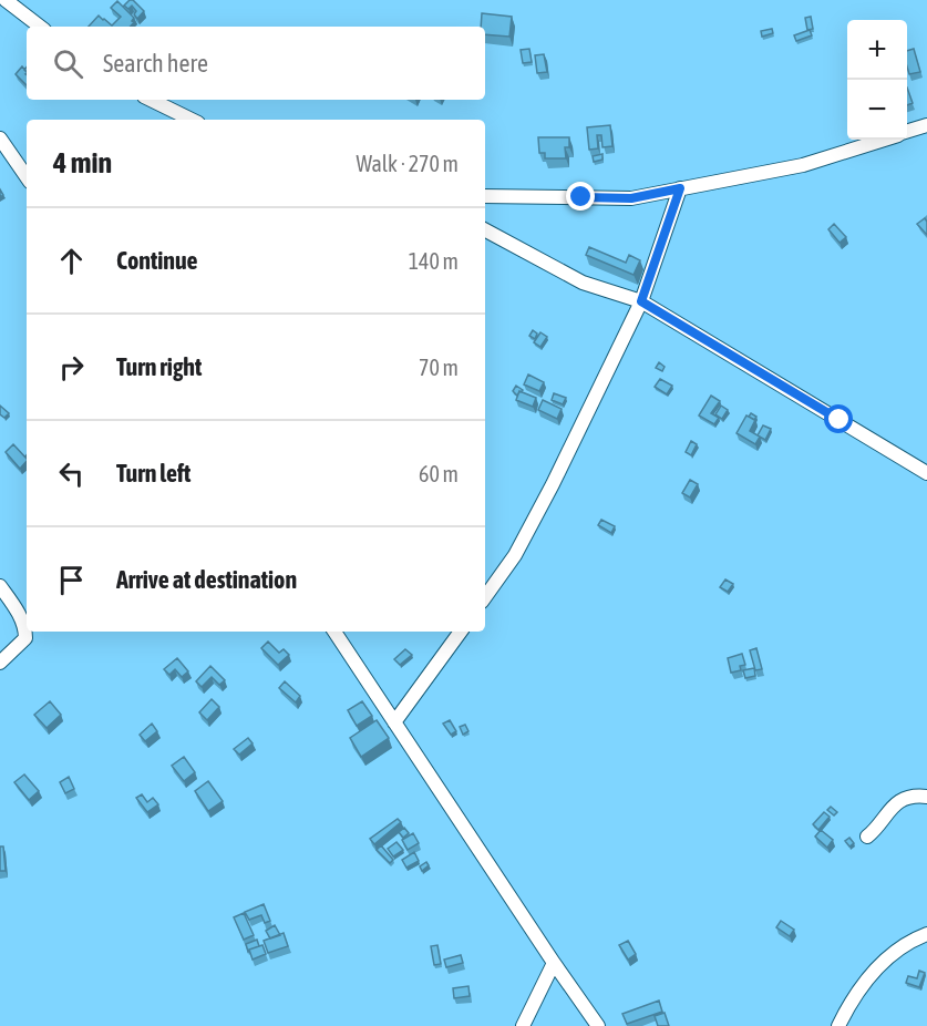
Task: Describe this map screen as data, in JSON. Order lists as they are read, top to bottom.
{
  "page": {
    "map_buttons": ["+", "−"],
    "search": "Search here",
    "heading": ["4 min", "Walk · 270 m"],
    "list": [
      ["Continue", "140 m"],
      ["Turn right", "70 m"],
      ["Turn left", "60 m"],
      "Arrive at destination"
    ]
  }
}
